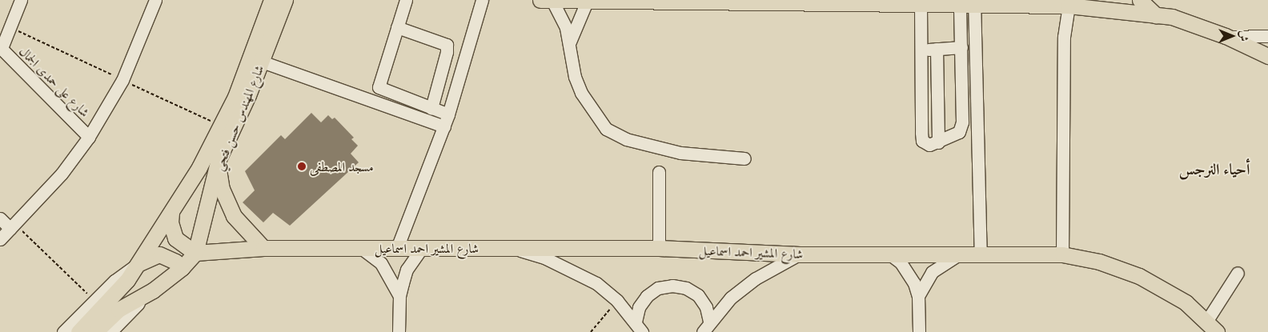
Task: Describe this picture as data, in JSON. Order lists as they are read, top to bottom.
{
  "streets": {
    "main road": ["شارع المهندس حسن فتحي", "شارع المشير احمد اسماعيل"],
    "street": ["شارع على حمدى الجمال"]
  },
  "crossings": [
    ["شارع المهندس حسن فتحي", "شارع المشير احمد اسماعيل"]
  ],
  "districts": ["أحياء النرجس"],
  "places": ["مسجد المصطفى"],
  "north": "right"
}
